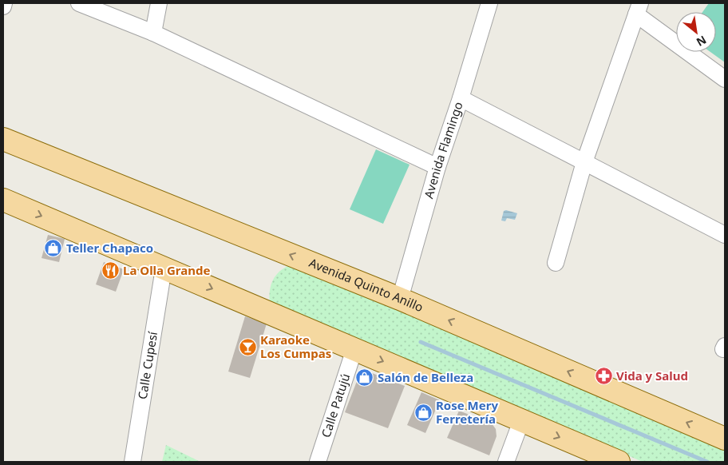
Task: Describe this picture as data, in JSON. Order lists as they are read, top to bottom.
{
  "streets": {
    "main road": ["Avenida Quinto Anillo"],
    "street": ["Avenida Flamingo", "Calle Cupesí", "Calle Patujú"]
  },
  "crossings": [
    ["Avenida Flamingo", "Avenida Quinto Anillo"]
  ],
  "places": {
    "shop": ["Teller Chapaco", "Salón de Belleza", "Rose Mery Ferretería"],
    "restaurant": ["La Olla Grande"],
    "bar": ["Karaoke Los Cumpas"],
    "pharmacy": ["Vida y Salud"]
  },
  "north": "bottom right"
}
